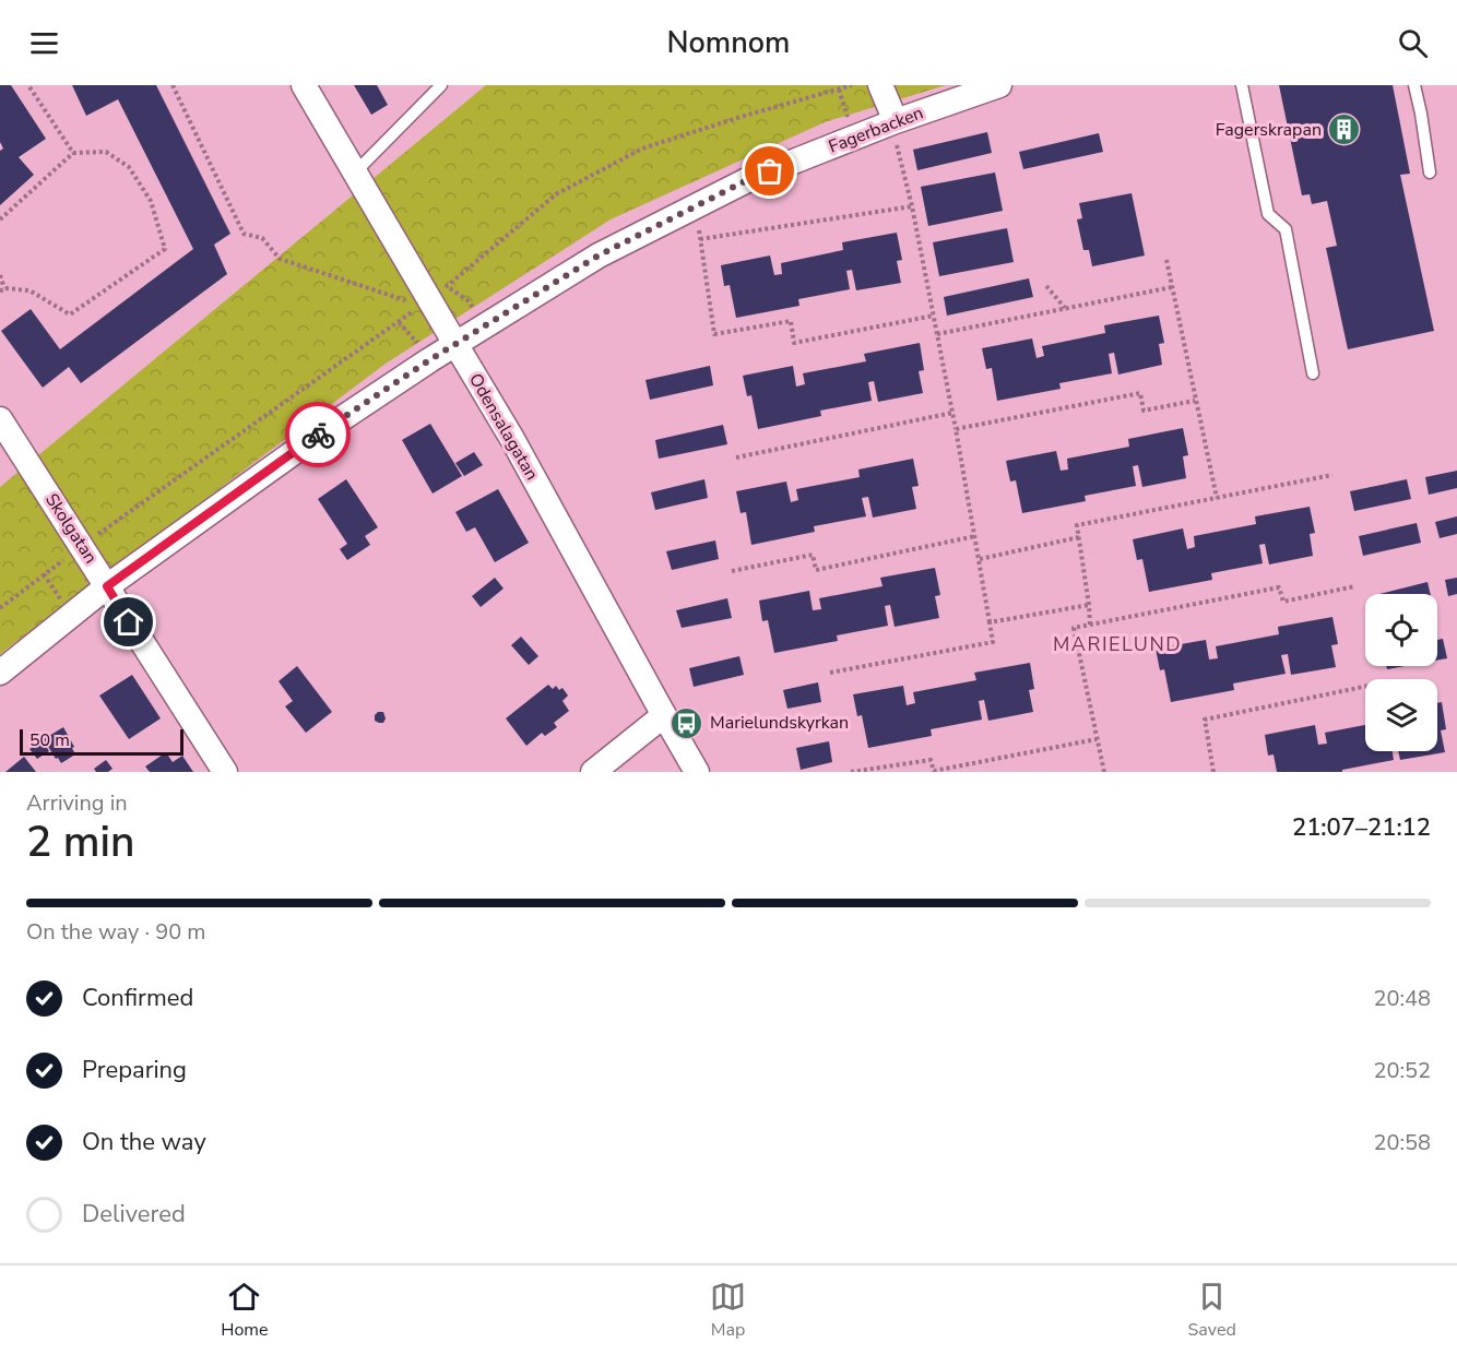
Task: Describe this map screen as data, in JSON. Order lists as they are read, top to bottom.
{
  "streets": {
    "street": ["Fagerbacken", "Odensalagatan", "Skolgatan"]
  },
  "crossings": [
    ["Fagerbacken", "Odensalagatan"],
    ["Fagerbacken", "Skolgatan"]
  ],
  "districts": ["MARIELUND"],
  "places": {
    "building": ["Fagerskrapan"],
    "bus stop": ["Marielundskyrkan"]
  },
  "scale_bar": "50 m",
  "page": {
    "header": "Nomnom",
    "scale": "50 m",
    "heading": ["2 min", "Arriving in", "21:07–21:12"],
    "bar": "On the way · 90 m",
    "list": [
      ["Confirmed", "20:48"],
      ["Preparing", "20:52"],
      ["On the way", "20:58"],
      "Delivered"
    ],
    "tabs": ["Home", "Map", "Saved"]
  }
}
